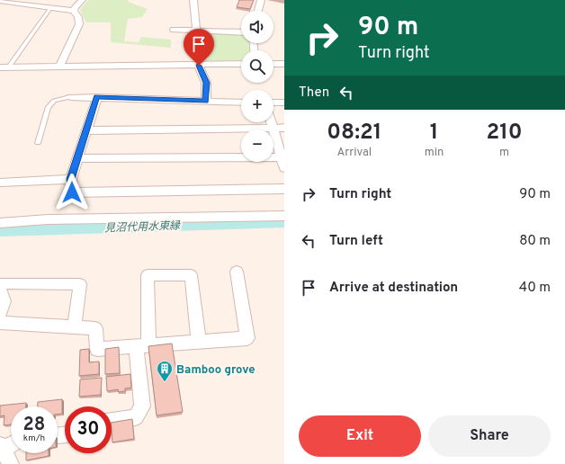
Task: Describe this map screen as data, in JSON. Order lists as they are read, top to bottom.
{
  "water": ["見沼代用水東縁"],
  "places": {
    "building": ["Bamboo grove"]
  },
  "page": {
    "turn": ["90 m", "Turn right"],
    "map_buttons": ["+", "−"],
    "then": "Then",
    "eta": [
      "08:21",
      "Arrival",
      "1",
      "min",
      "210",
      "m"
    ],
    "list": [
      {
        "name": "Turn right",
        "value": "90 m"
      },
      {
        "name": "Turn left",
        "value": "80 m"
      },
      {
        "name": "Arrive at destination",
        "value": "40 m"
      }
    ],
    "speed": "28 km/h",
    "limit": "30",
    "buttons": ["Exit", "Share"]
  }
}
